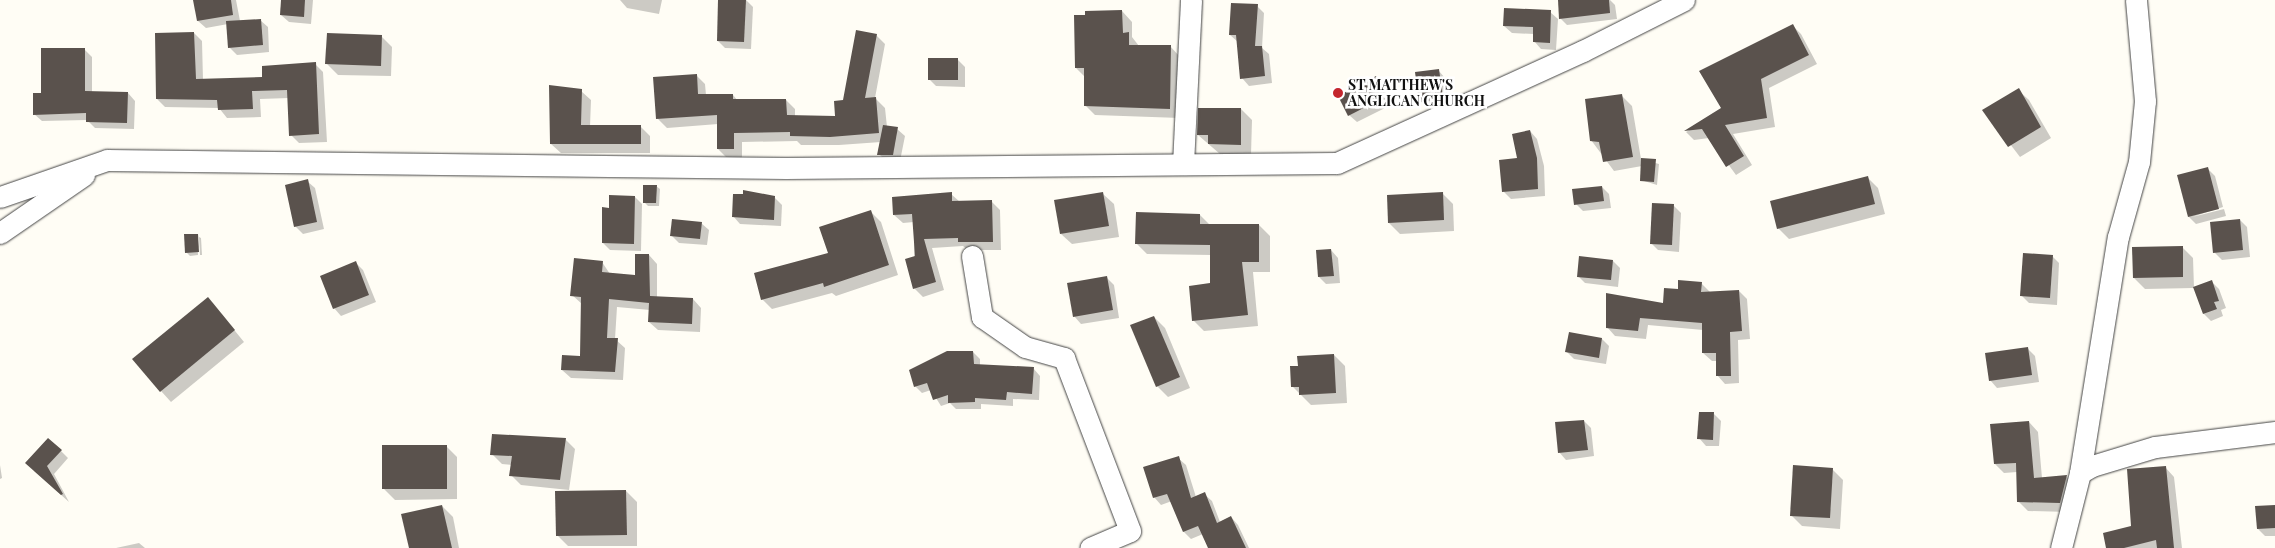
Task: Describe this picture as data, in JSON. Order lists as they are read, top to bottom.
{
  "places": ["ST MATTHEW'S ANGLICAN CHURCH"]
}
